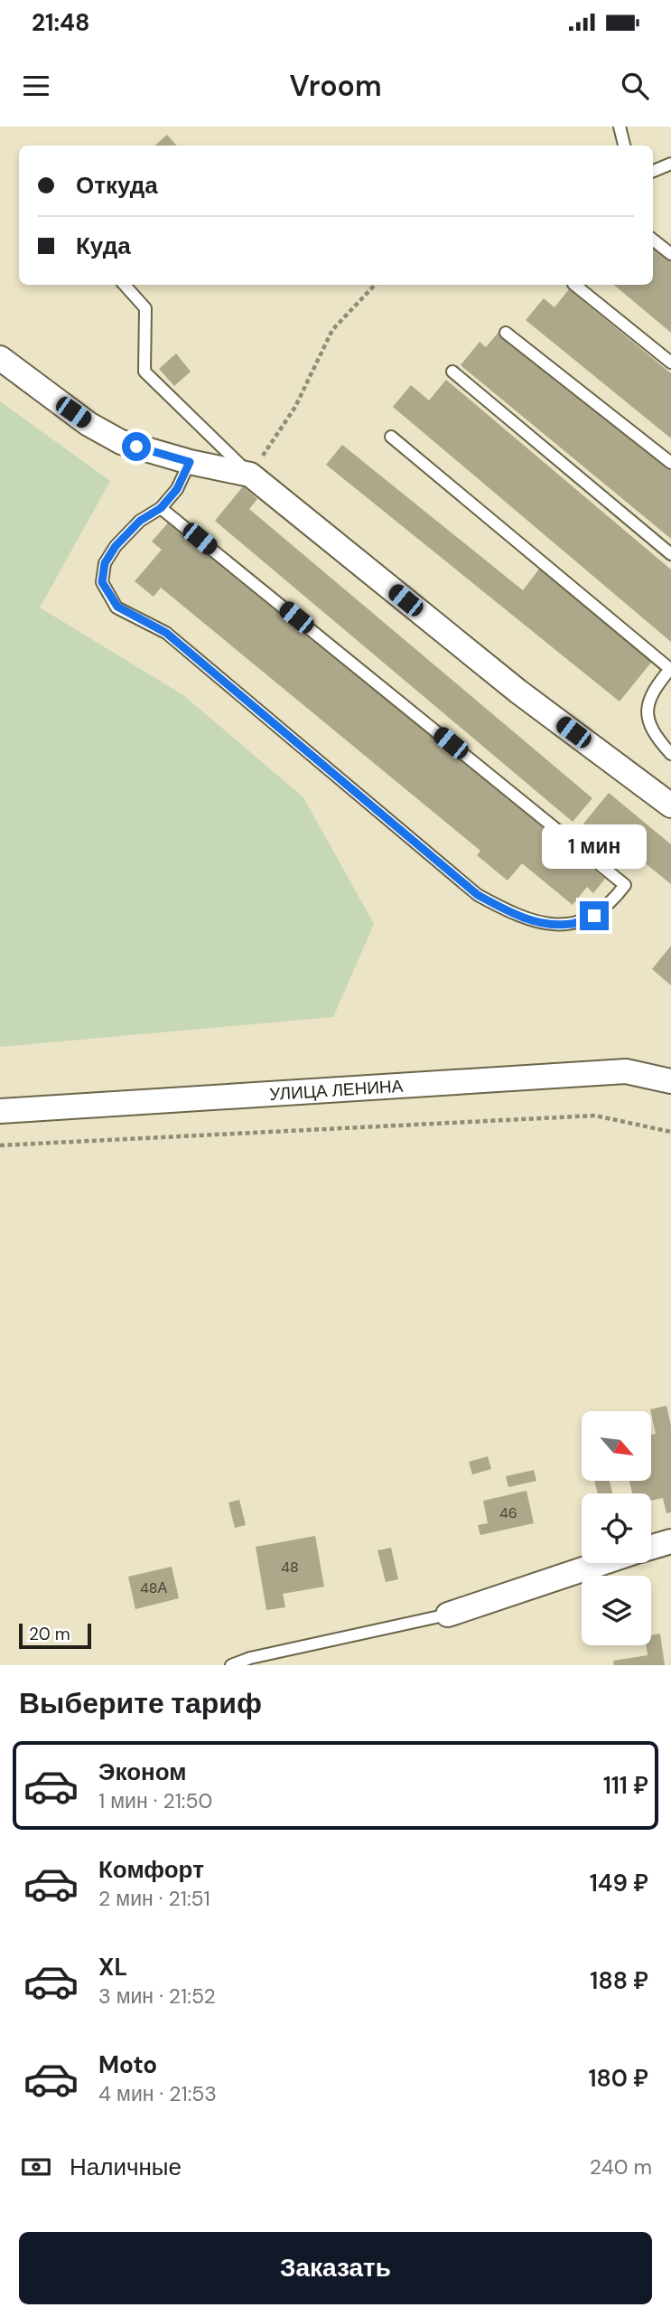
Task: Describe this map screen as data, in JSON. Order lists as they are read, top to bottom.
{
  "streets": {
    "street": ["УЛИЦА ЛЕНИНА"]
  },
  "house_numbers": ["46", "48", "48А"],
  "scale_bar": "20 m",
  "north": "bottom right",
  "page": {
    "status": "21:48",
    "header": "Vroom",
    "banner": ["Откуда", "Куда"],
    "bubble": "1 мин",
    "scale": "20 m",
    "heading": "Выберите тариф",
    "list": [
      {
        "name": "Эконом",
        "note": "1 мин · 21:50",
        "value": "111 ₽"
      },
      {
        "name": "Комфорт",
        "note": "2 мин · 21:51",
        "value": "149 ₽"
      },
      {
        "name": "XL",
        "note": "3 мин · 21:52",
        "value": "188 ₽"
      },
      {
        "name": "Moto",
        "note": "4 мин · 21:53",
        "value": "180 ₽"
      }
    ],
    "pay": ["Наличные", "240 m"],
    "buttons": "Заказать"
  }
}
